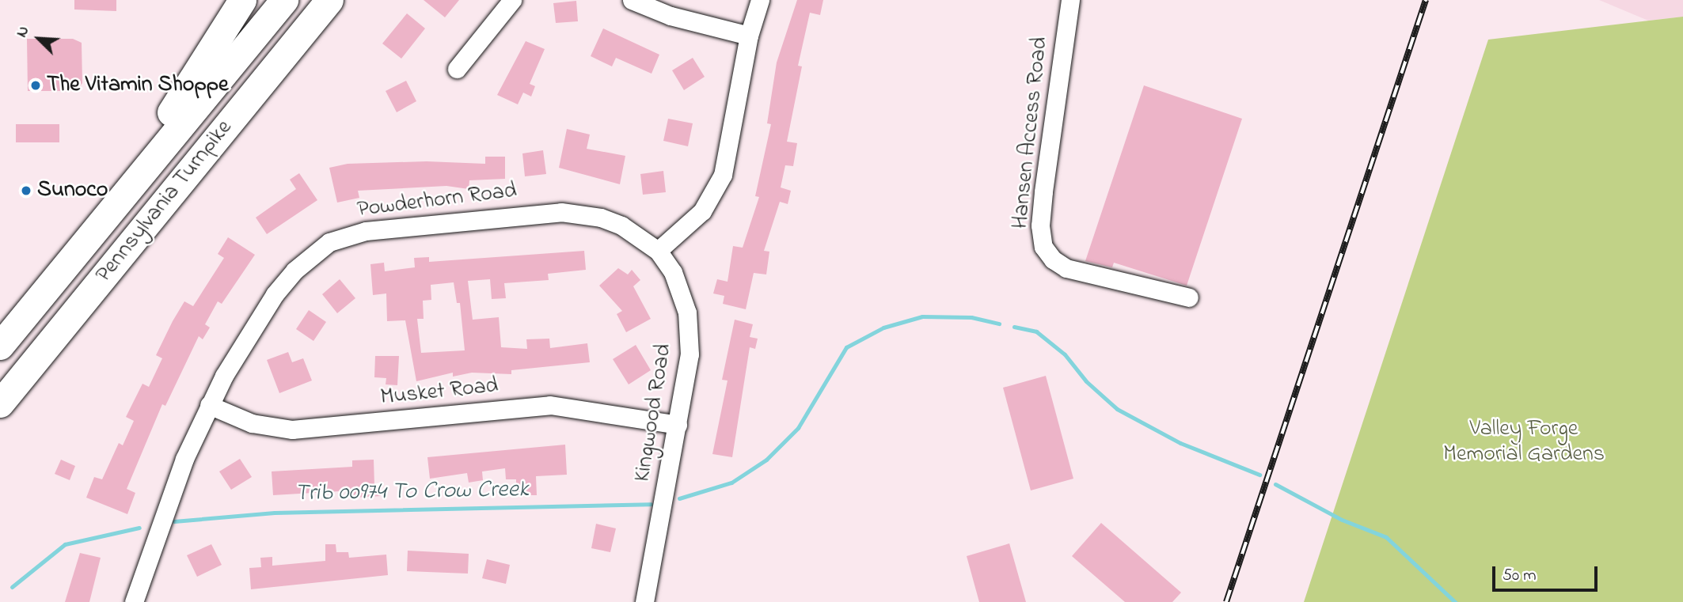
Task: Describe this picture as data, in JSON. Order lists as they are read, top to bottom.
{
  "streets": {
    "highway": ["Pennsylvania Turnpike"],
    "street": [
      "Hansen Access Road",
      "Powderhorn Road",
      "Musket Road",
      "Kingwood Road"
    ]
  },
  "crossings": [
    ["Powderhorn Road", "Musket Road"],
    ["Powderhorn Road", "Kingwood Road"],
    ["Musket Road", "Kingwood Road"]
  ],
  "water": ["Trib 00974 To Crow Creek"],
  "parks": ["Valley Forge Memorial Gardens"],
  "places": ["The Vitamin Shoppe", "Sunoco"],
  "scale_bar": "50 m",
  "north": "top left"
}
